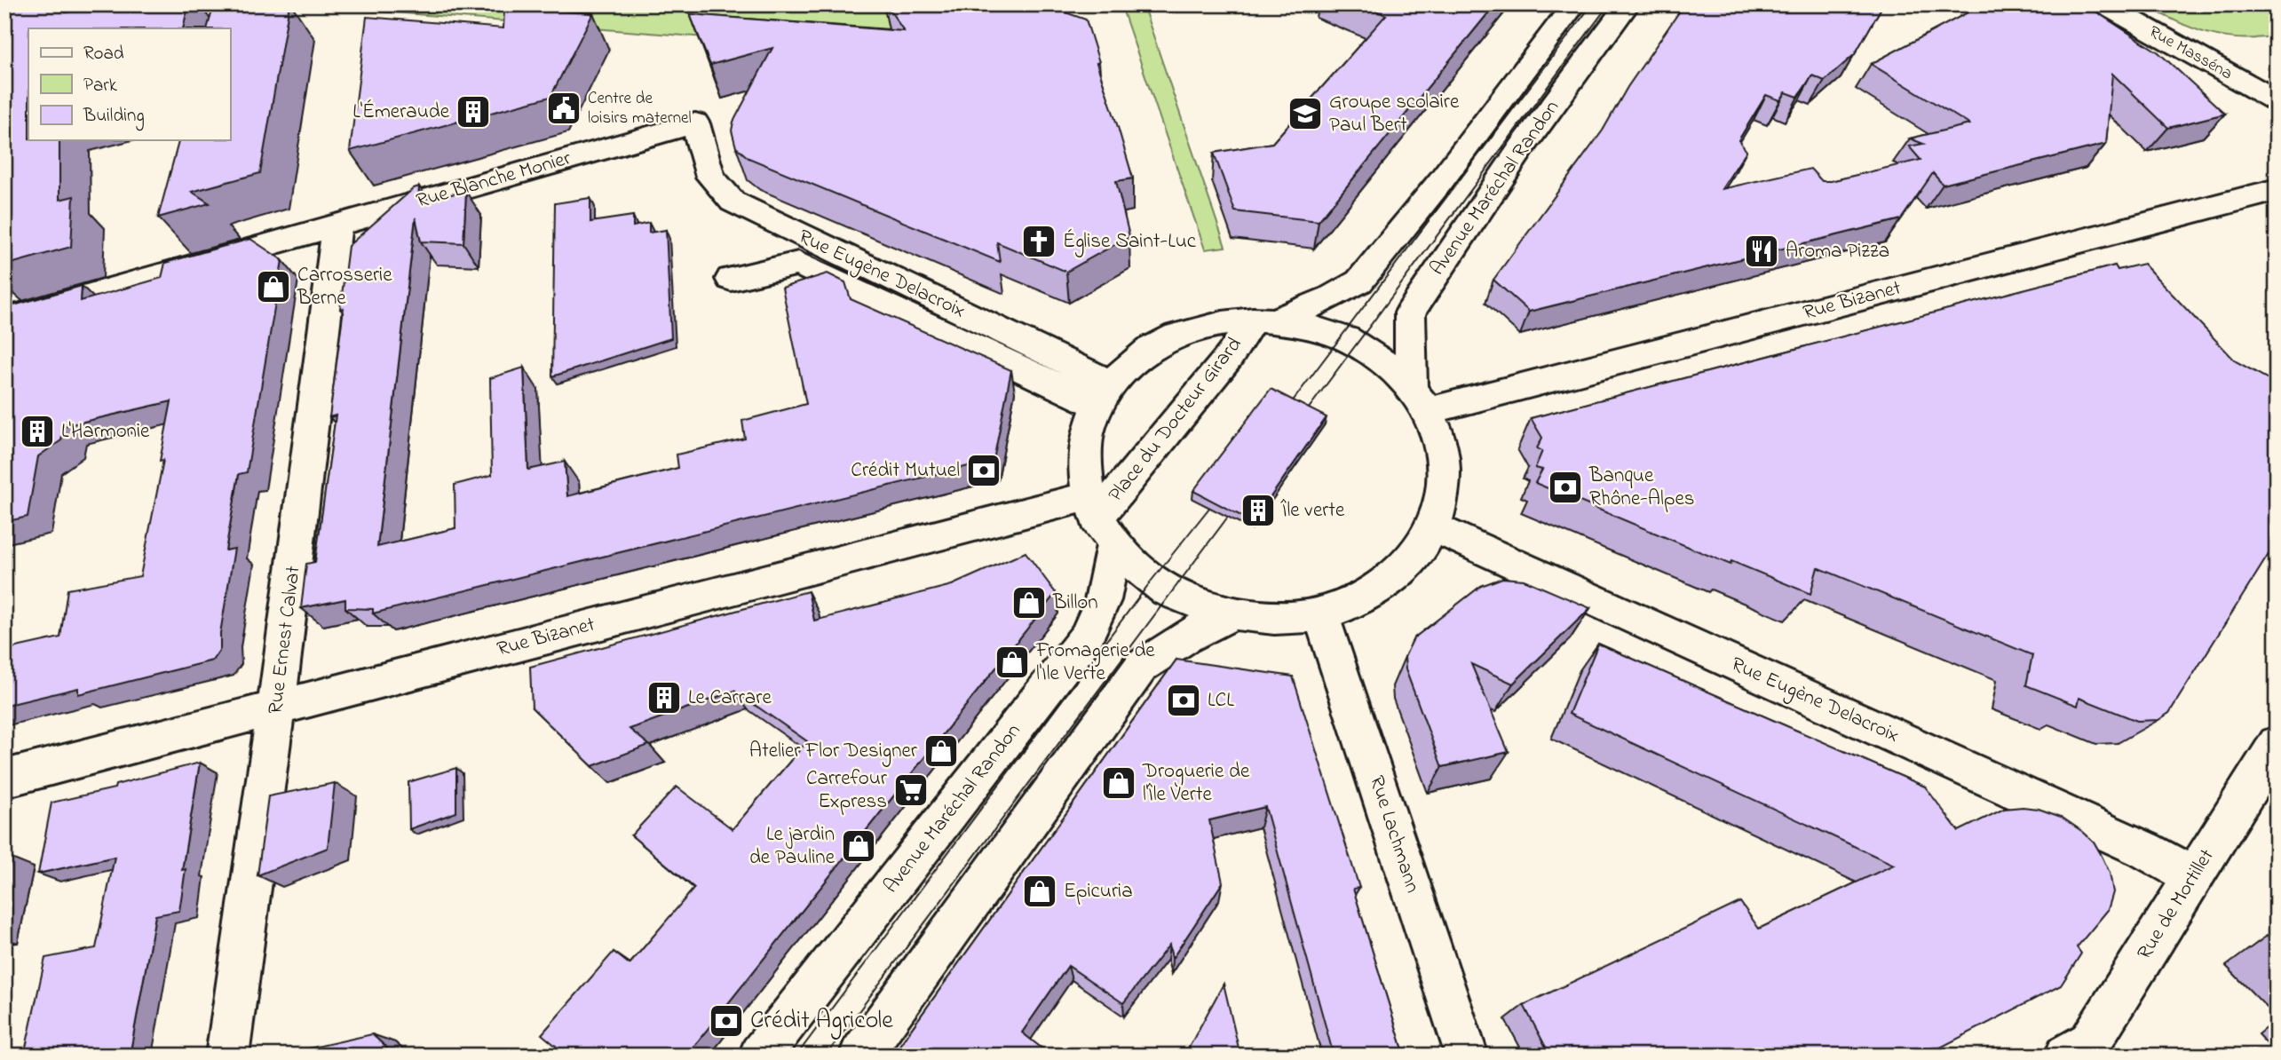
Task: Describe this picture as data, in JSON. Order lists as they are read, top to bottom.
{
  "streets": {
    "street": [
      "Rue Masséna",
      "Rue Blanche Monier",
      "Avenue Maréchal Randon",
      "Rue Eugène Delacroix",
      "Rue Bizanet",
      "Place du Docteur Girard",
      "Rue Ernest Calvat",
      "Rue Lachmann",
      "Rue de Mortillet"
    ]
  },
  "crossings": [
    ["Rue Blanche Monier", "Rue Eugène Delacroix"],
    ["Rue Blanche Monier", "Rue Ernest Calvat"],
    ["Avenue Maréchal Randon", "Rue Bizanet"],
    ["Avenue Maréchal Randon", "Place du Docteur Girard"],
    ["Rue Eugène Delacroix", "Place du Docteur Girard"],
    ["Rue Eugène Delacroix", "Rue de Mortillet"],
    ["Rue Bizanet", "Place du Docteur Girard"],
    ["Rue Bizanet", "Rue Ernest Calvat"],
    ["Place du Docteur Girard", "Rue Lachmann"]
  ],
  "places": {
    "public building": ["Centre de loisirs maternel"],
    "building": [
      "L'Émeraude",
      "L'Harmonie",
      "Île verte",
      "Le Carrare"
    ],
    "school or university": ["Groupe scolaire Paul Bert"],
    "church": ["Église Saint-Luc"],
    "restaurant": ["Aroma Pizza"],
    "shop": [
      "Carrosserie Berne",
      "Billon",
      "Fromagerie de l'Ile Verte",
      "Atelier Flor Designer",
      "Droguerie de l'Île Verte",
      "Le jardin de Pauline",
      "Epicuria"
    ],
    "bank": [
      "Crédit Mutuel",
      "Banque Rhône-Alpes",
      "LCL",
      "Crédit Agricole"
    ],
    "supermarket": ["Carrefour Express"]
  },
  "legend": ["Road", "Park", "Building"]
}
